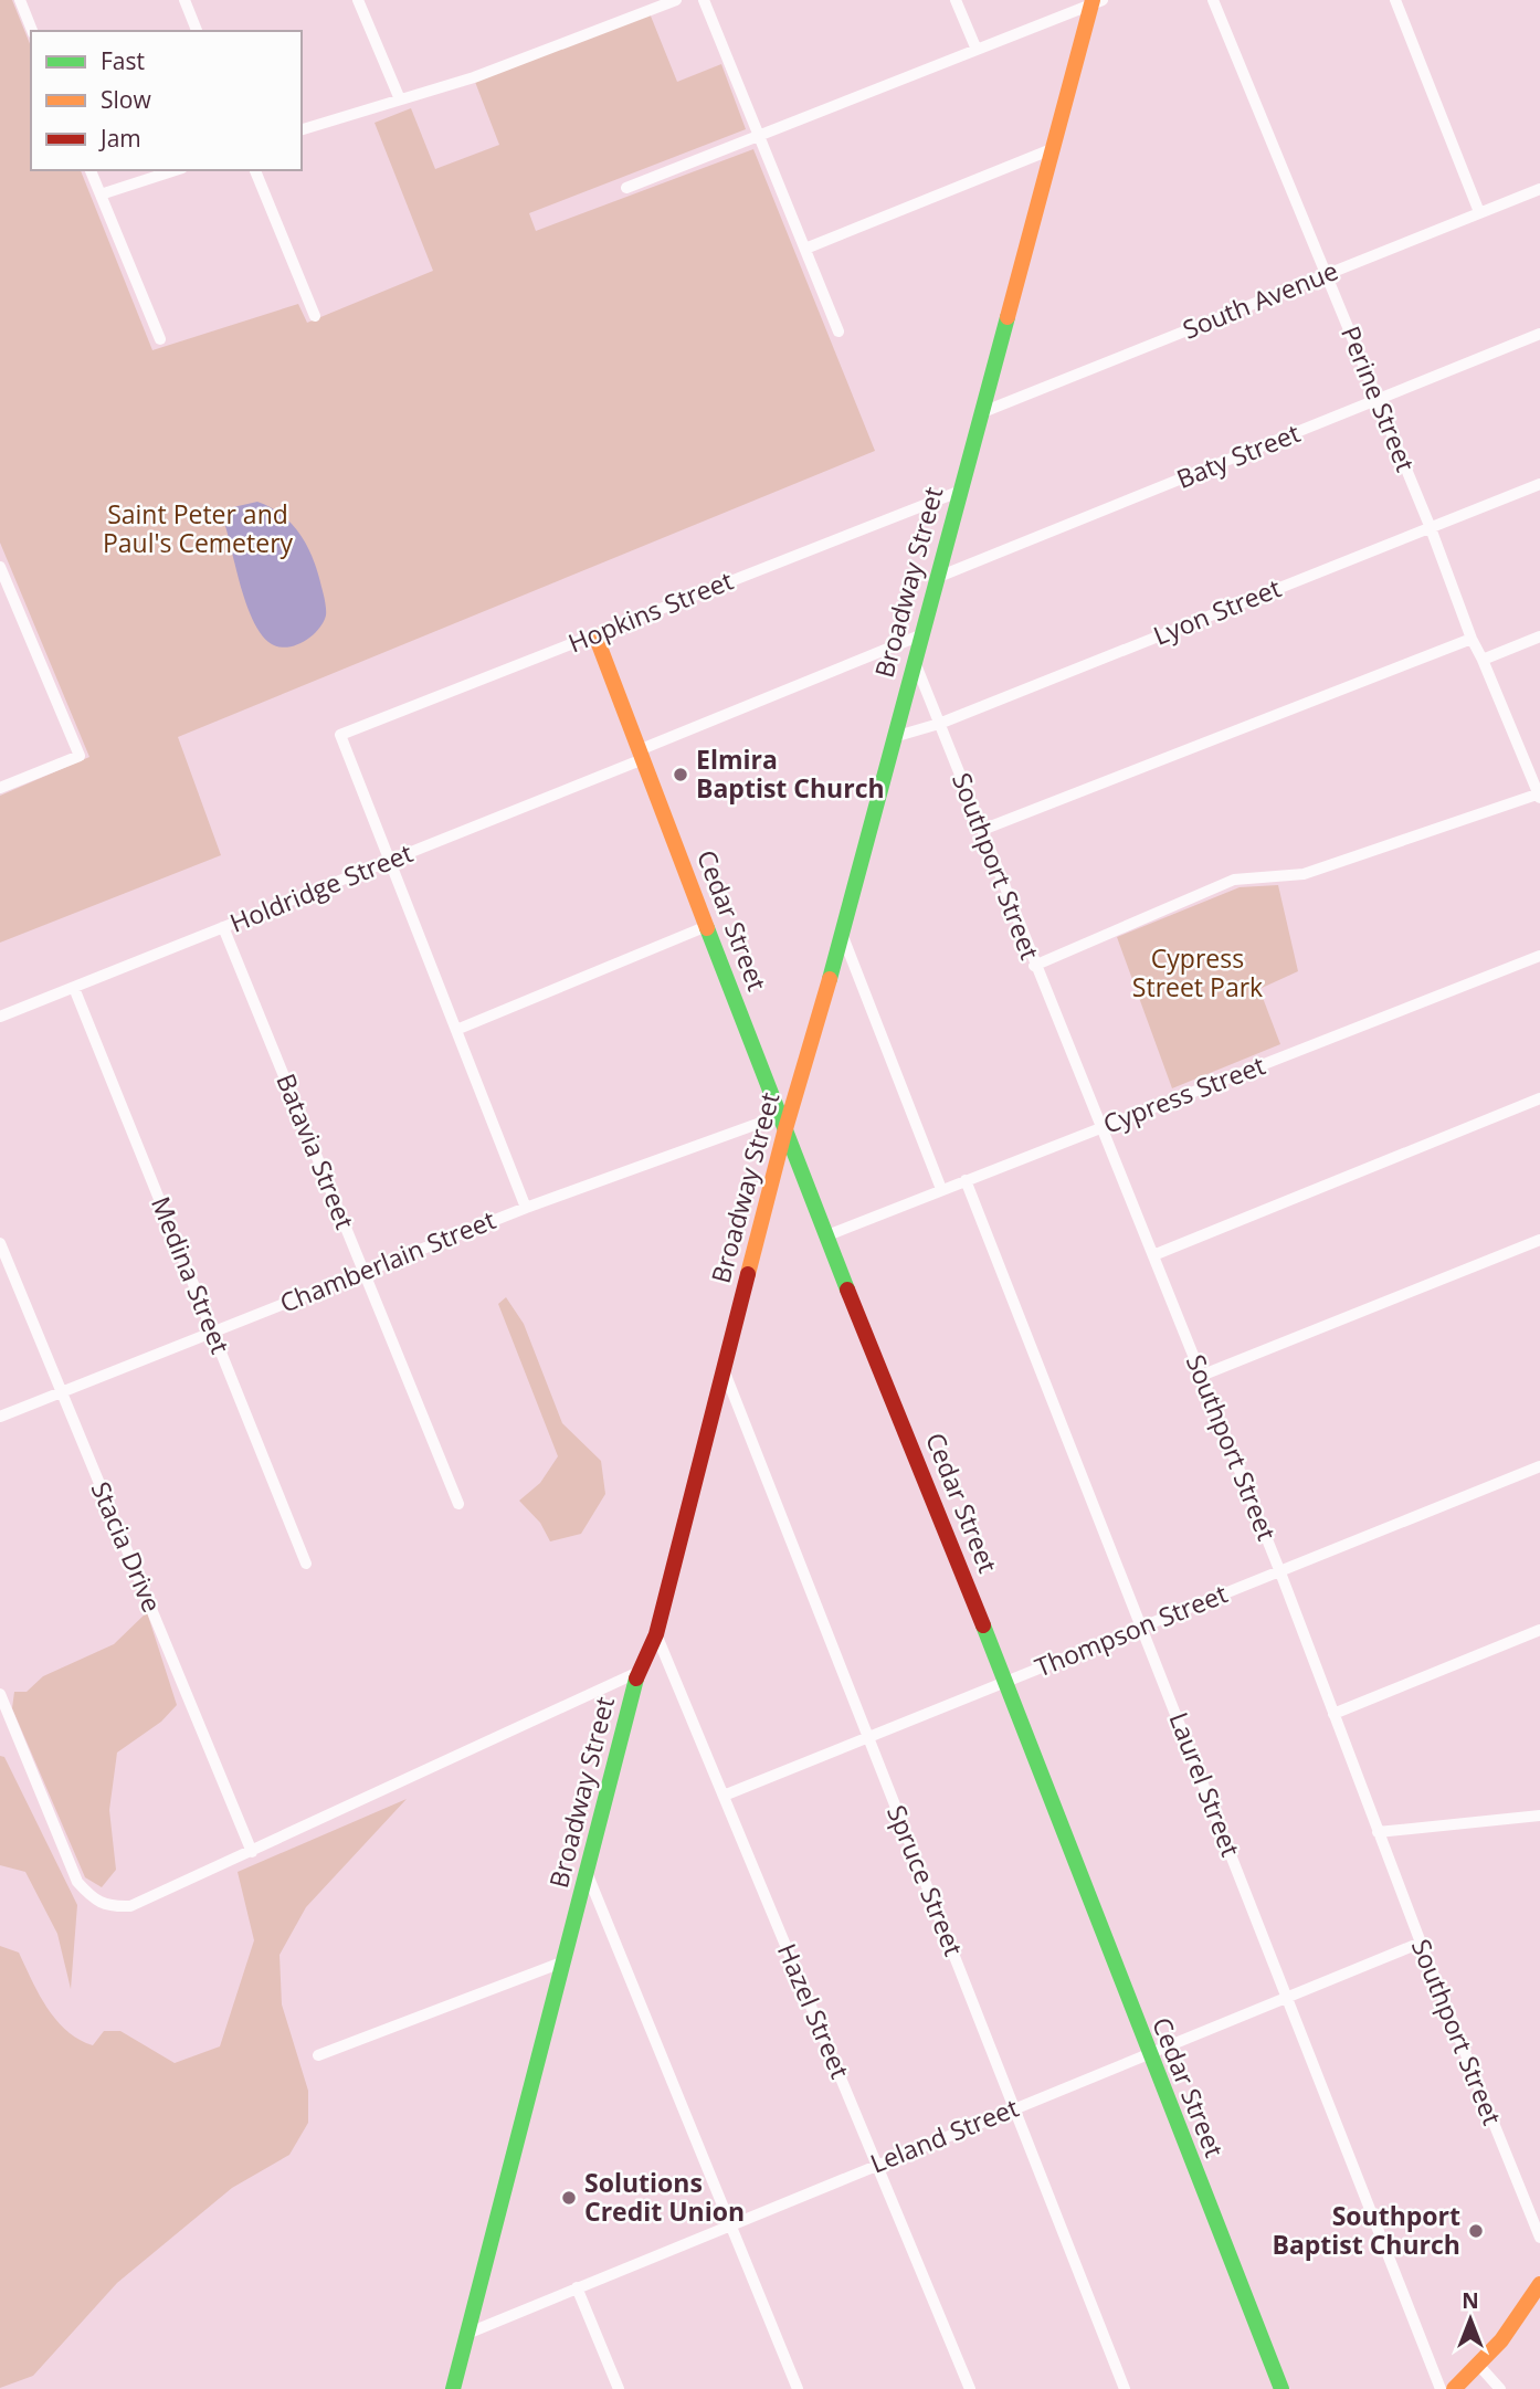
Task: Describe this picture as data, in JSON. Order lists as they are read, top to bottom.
{
  "streets": {
    "street": [
      "South Avenue",
      "Perine Street",
      "Baty Street",
      "Broadway Street",
      "Hopkins Street",
      "Lyon Street",
      "Southport Street",
      "Holdridge Street",
      "Cedar Street",
      "Cypress Street",
      "Batavia Street",
      "Chamberlain Street",
      "Medina Street",
      "Stacia Drive",
      "Thompson Street",
      "Laurel Street",
      "Spruce Street",
      "Hazel Street",
      "Leland Street"
    ]
  },
  "crossings": [
    ["South Avenue", "Perine Street"],
    ["South Avenue", "Broadway Street"],
    ["Perine Street", "Baty Street"],
    ["Perine Street", "Lyon Street"],
    ["Baty Street", "Broadway Street"],
    ["Broadway Street", "Hopkins Street"],
    ["Broadway Street", "Lyon Street"],
    ["Broadway Street", "Southport Street"],
    ["Broadway Street", "Holdridge Street"],
    ["Broadway Street", "Cedar Street"],
    ["Broadway Street", "Spruce Street"],
    ["Broadway Street", "Hazel Street"],
    ["Broadway Street", "Leland Street"],
    ["Hopkins Street", "Holdridge Street"],
    ["Hopkins Street", "Cedar Street"],
    ["Lyon Street", "Southport Street"],
    ["Southport Street", "Cypress Street"],
    ["Southport Street", "Thompson Street"],
    ["Southport Street", "Leland Street"],
    ["Holdridge Street", "Cedar Street"],
    ["Holdridge Street", "Batavia Street"],
    ["Holdridge Street", "Medina Street"],
    ["Cedar Street", "Cypress Street"],
    ["Cedar Street", "Chamberlain Street"],
    ["Cedar Street", "Thompson Street"],
    ["Cedar Street", "Leland Street"],
    ["Cypress Street", "Laurel Street"],
    ["Batavia Street", "Chamberlain Street"],
    ["Chamberlain Street", "Medina Street"],
    ["Chamberlain Street", "Stacia Drive"],
    ["Thompson Street", "Laurel Street"],
    ["Thompson Street", "Spruce Street"],
    ["Thompson Street", "Hazel Street"],
    ["Laurel Street", "Leland Street"],
    ["Spruce Street", "Leland Street"],
    ["Hazel Street", "Leland Street"]
  ],
  "parks": ["Saint Peter and Paul's Cemetery", "Cypress Street Park"],
  "places": ["Elmira Baptist Church", "Solutions Credit Union", "Southport Baptist Church"],
  "legend": ["Fast", "Slow", "Jam"],
  "north": "top"
}
